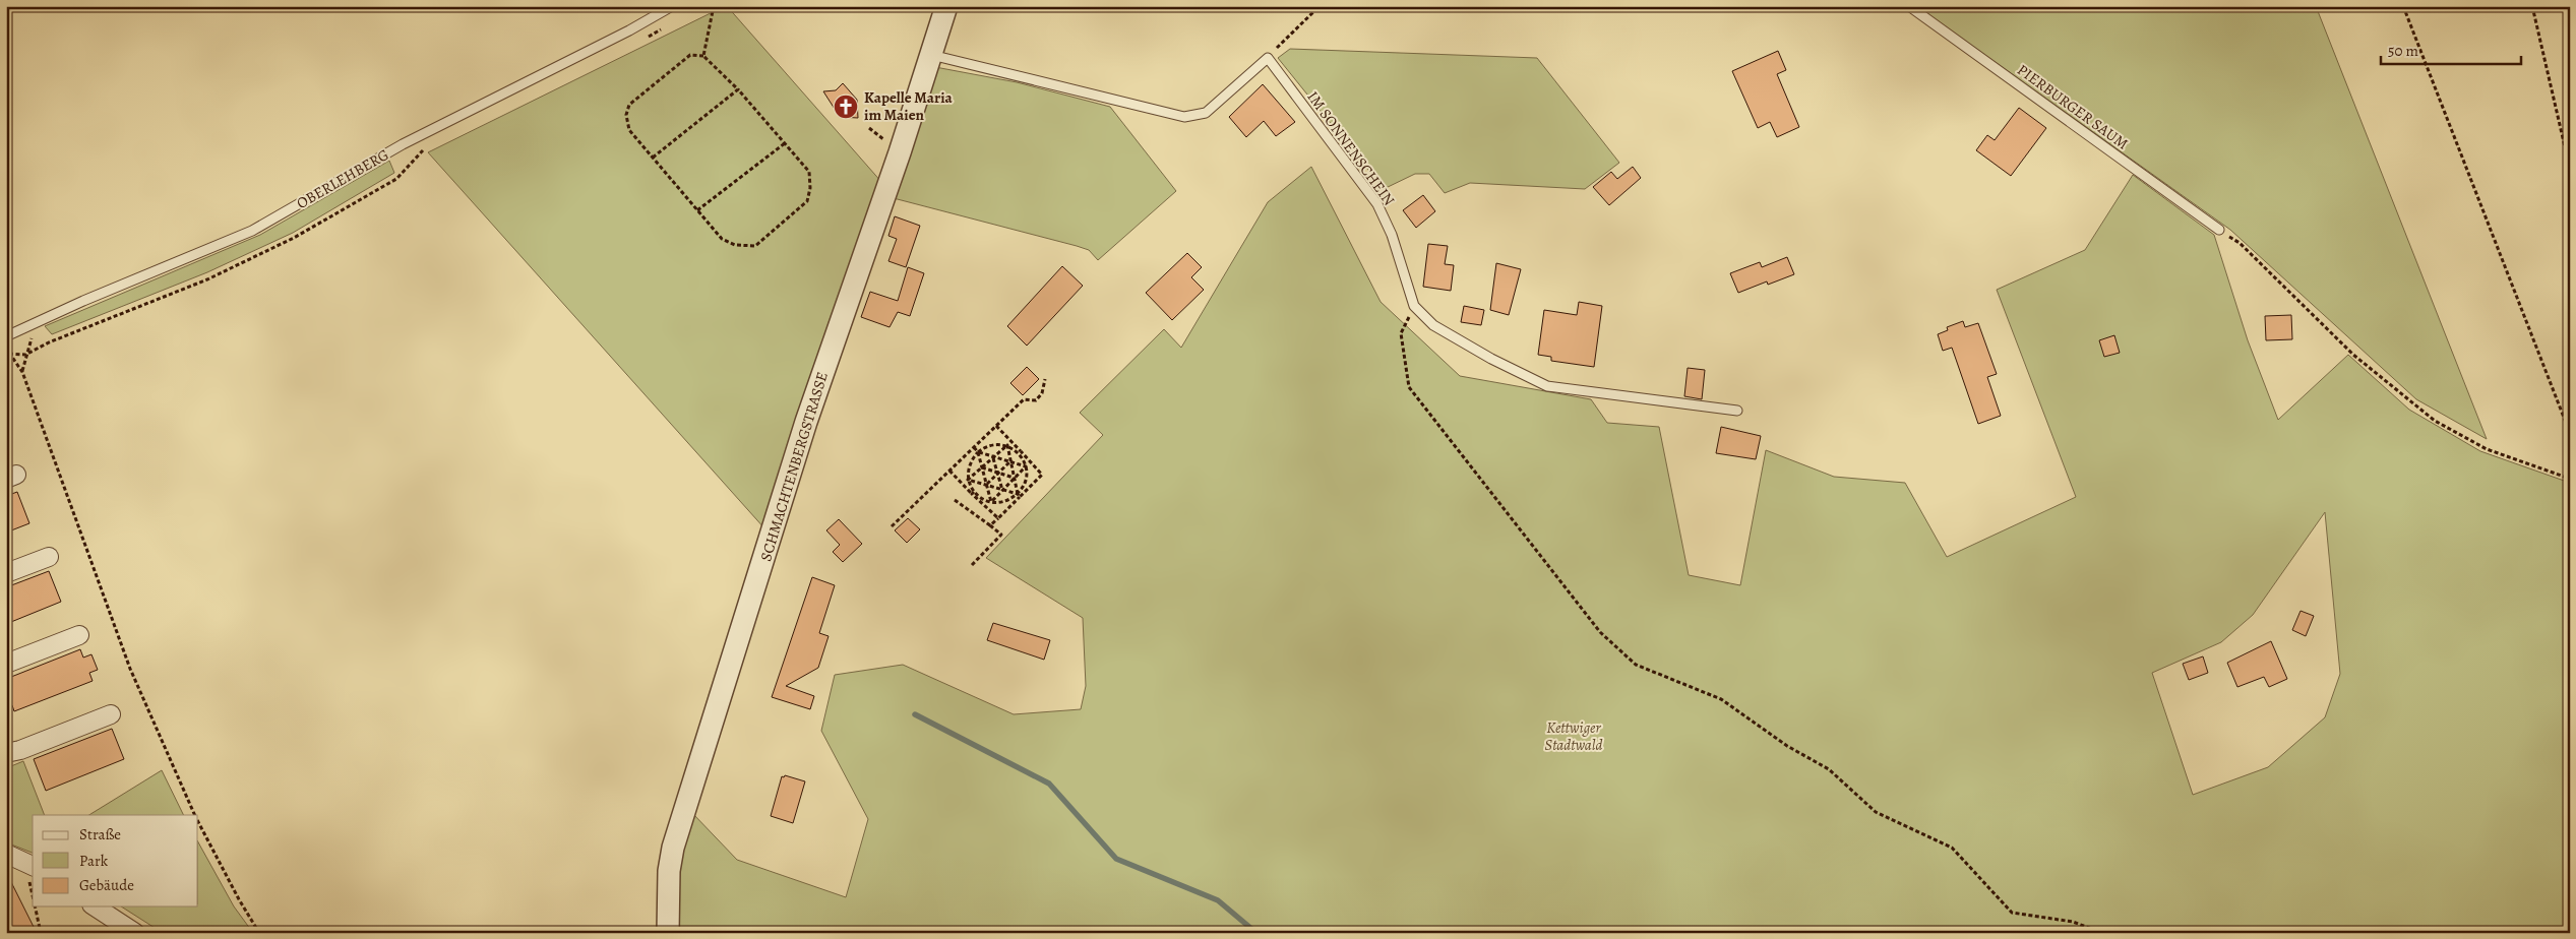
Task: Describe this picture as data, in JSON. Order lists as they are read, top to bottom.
{
  "streets": {
    "street": ["SCHMACHTENBERGSTRASSE"],
    "lane": ["PIERBURGER SAUM", "IM SONNENSCHEIN", "OBERLEHBERG"]
  },
  "parks": ["Kettwiger Stadtwald"],
  "places": {
    "church": ["Kapelle Maria im Maien"]
  },
  "legend": ["Straße", "Park", "Gebäude"],
  "scale_bar": "50 m"
}
